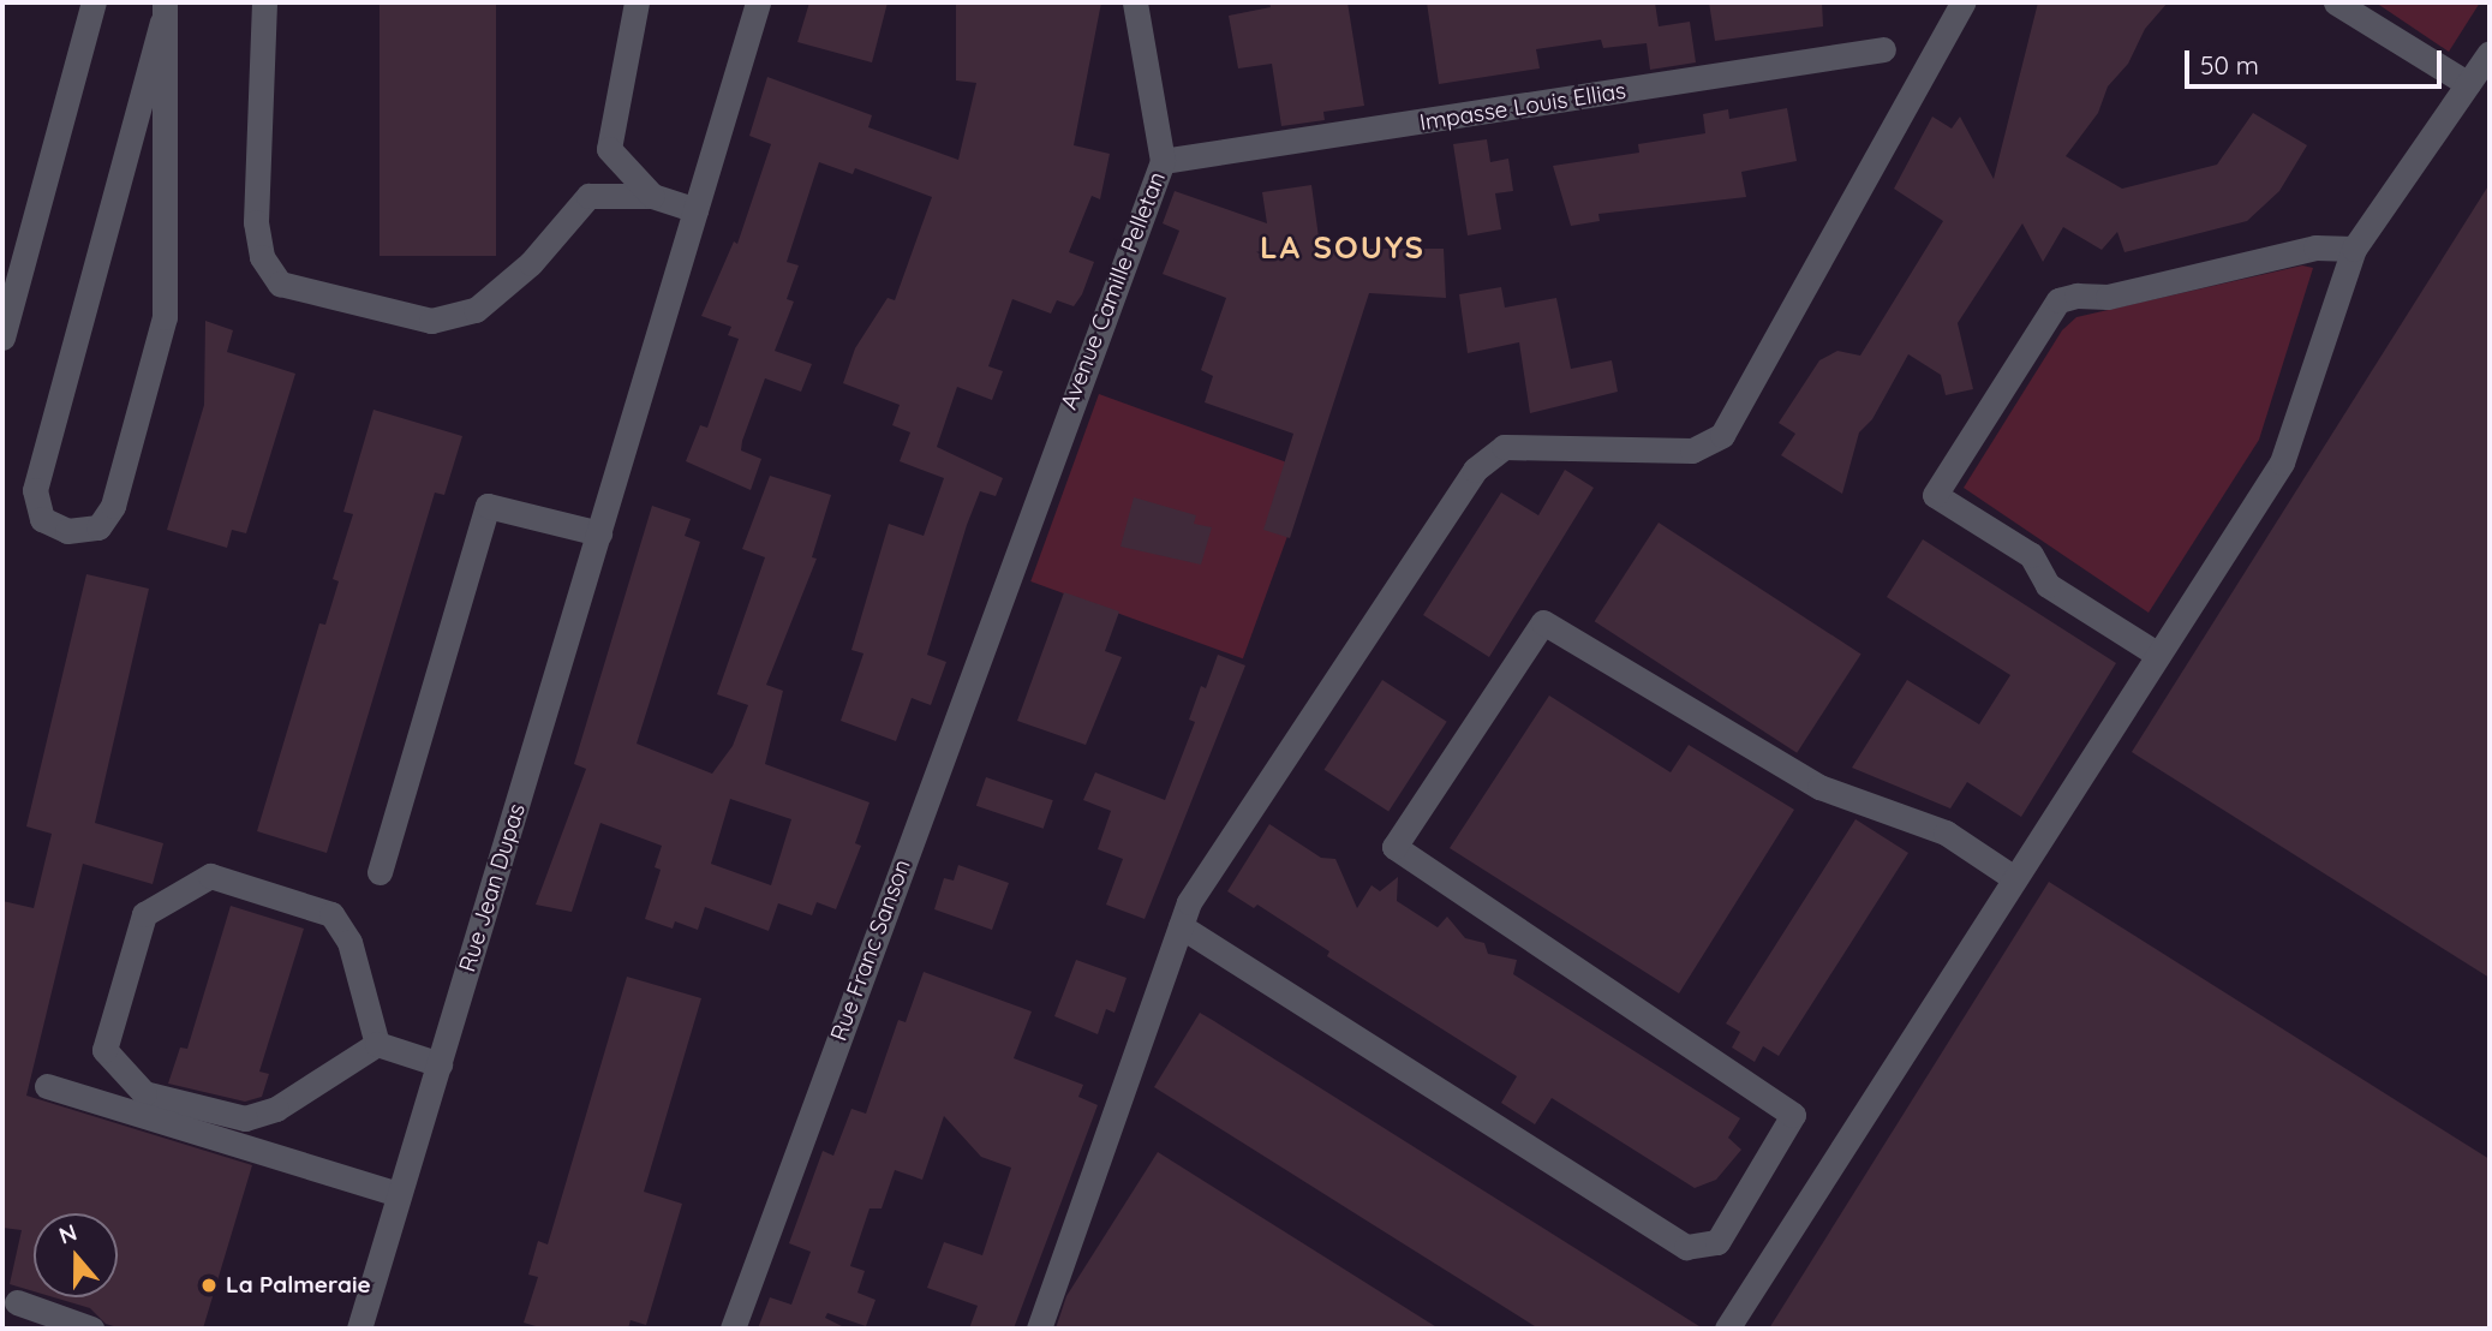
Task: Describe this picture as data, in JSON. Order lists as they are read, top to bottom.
{
  "streets": {
    "street": [
      "Impasse Louis Ellias",
      "Avenue Camille Pelletan",
      "Rue Jean Dupas",
      "Rue Franc Sanson"
    ]
  },
  "crossings": [
    ["Impasse Louis Ellias", "Avenue Camille Pelletan"],
    ["Avenue Camille Pelletan", "Rue Franc Sanson"]
  ],
  "districts": ["LA SOUYS"],
  "places": ["La Palmeraie"],
  "scale_bar": "50 m",
  "north": "top"
}
